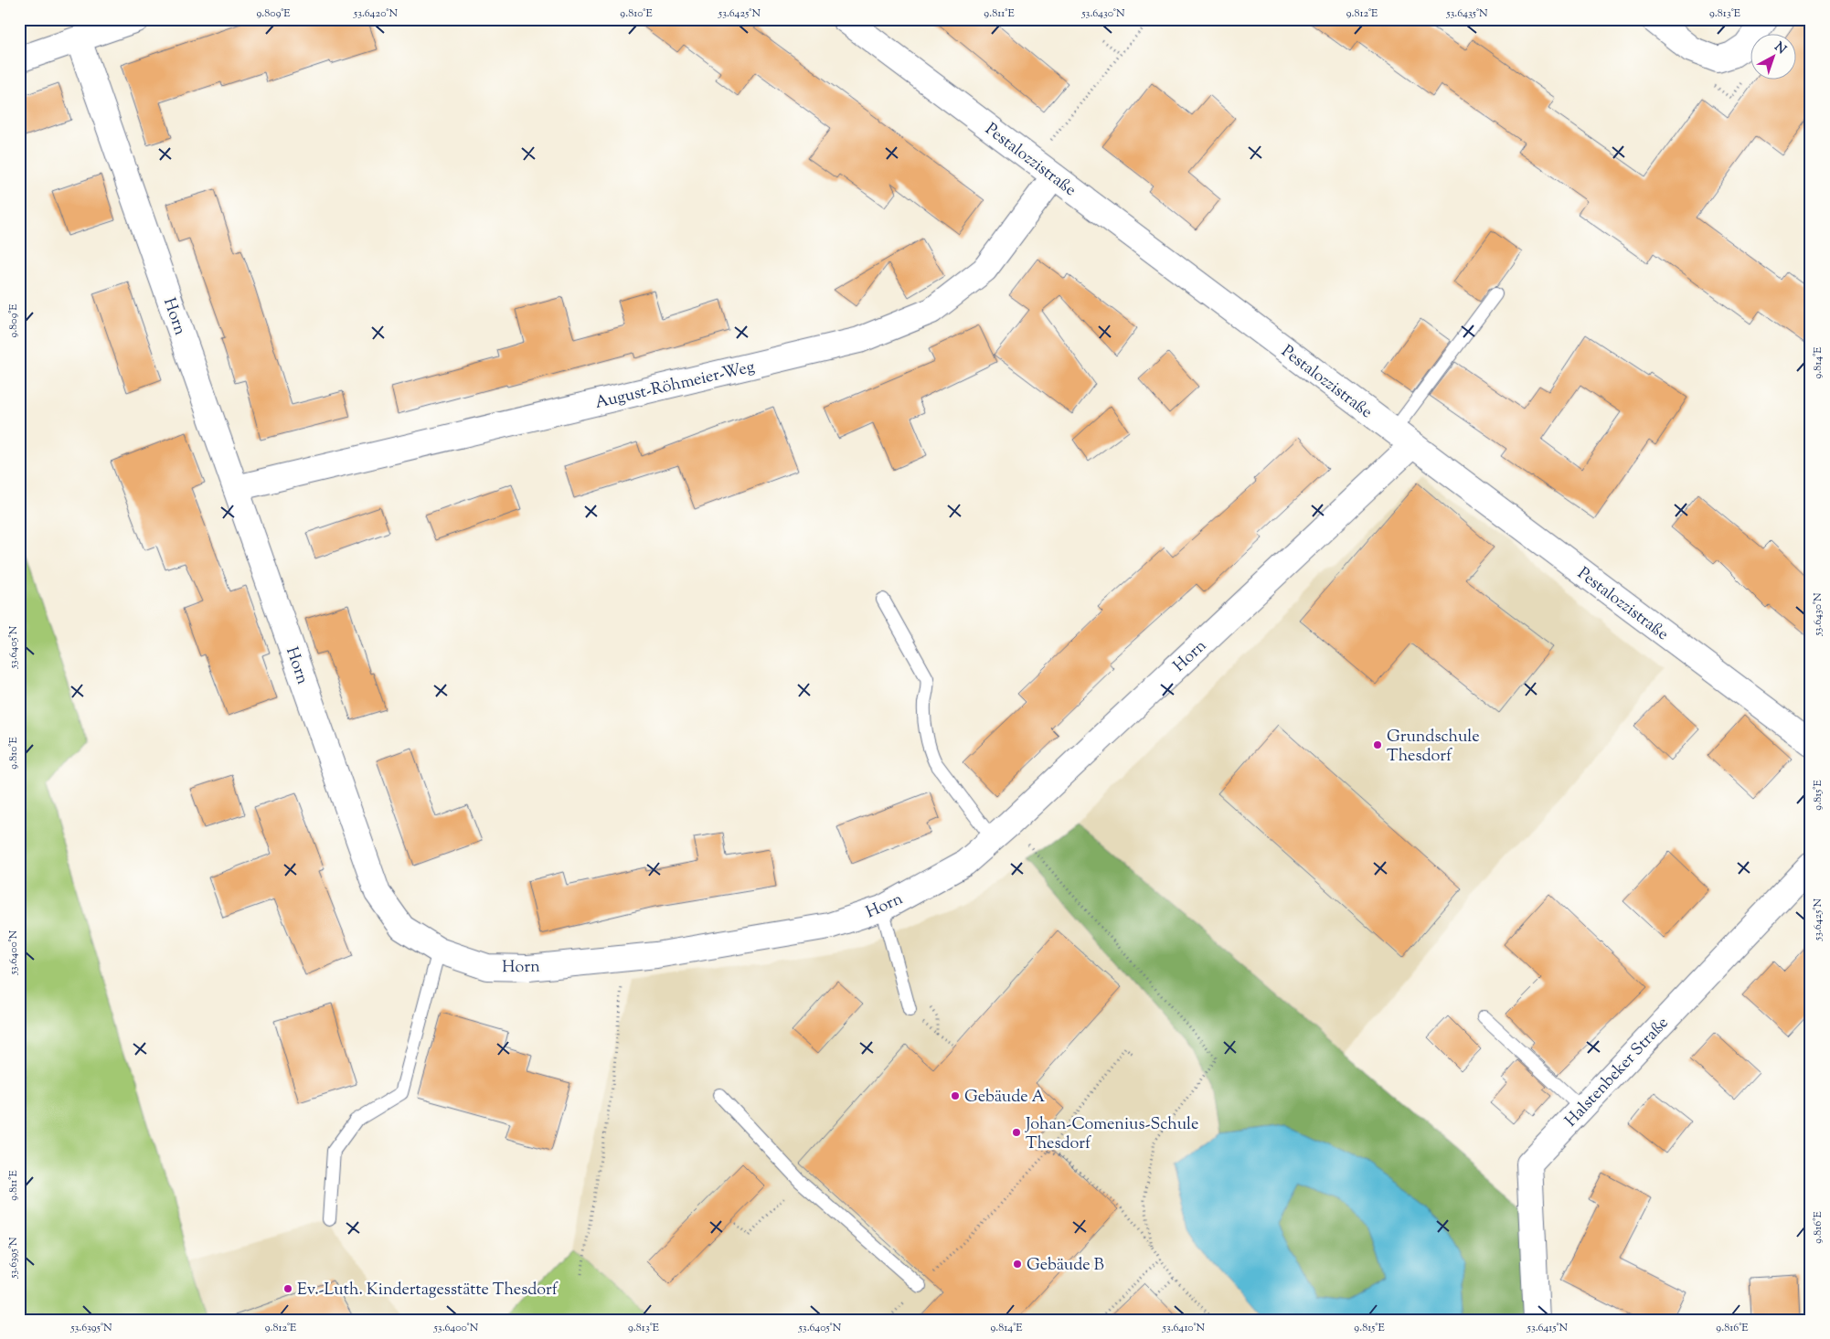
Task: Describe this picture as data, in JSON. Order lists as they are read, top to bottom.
{
  "streets": {
    "street": [
      "Pestalozzistraße",
      "Horn",
      "August-Röhmeier-Weg",
      "Halstenbeker Straße"
    ]
  },
  "crossings": [
    ["Pestalozzistraße", "Horn"],
    ["Pestalozzistraße", "August-Röhmeier-Weg"],
    ["Horn", "August-Röhmeier-Weg"]
  ],
  "places": [
    "Grundschule Thesdorf",
    "Gebäude A",
    "Johan-Comenius-Schule Thesdorf",
    "Gebäude B",
    "Ev.-Luth. Kindertagesstätte Thesdorf"
  ],
  "north": "top right",
  "coordinates": [
    "9.809°E",
    "53.6420°N",
    "9.810°E",
    "53.6425°N",
    "9.811°E",
    "53.6430°N",
    "9.812°E",
    "53.6435°N",
    "9.813°E",
    "9.814°E",
    "53.6405°N",
    "9.815°E",
    "53.6400°N",
    "9.816°E",
    "53.6395°N",
    "53.6410°N",
    "53.6415°N"
  ]
}
